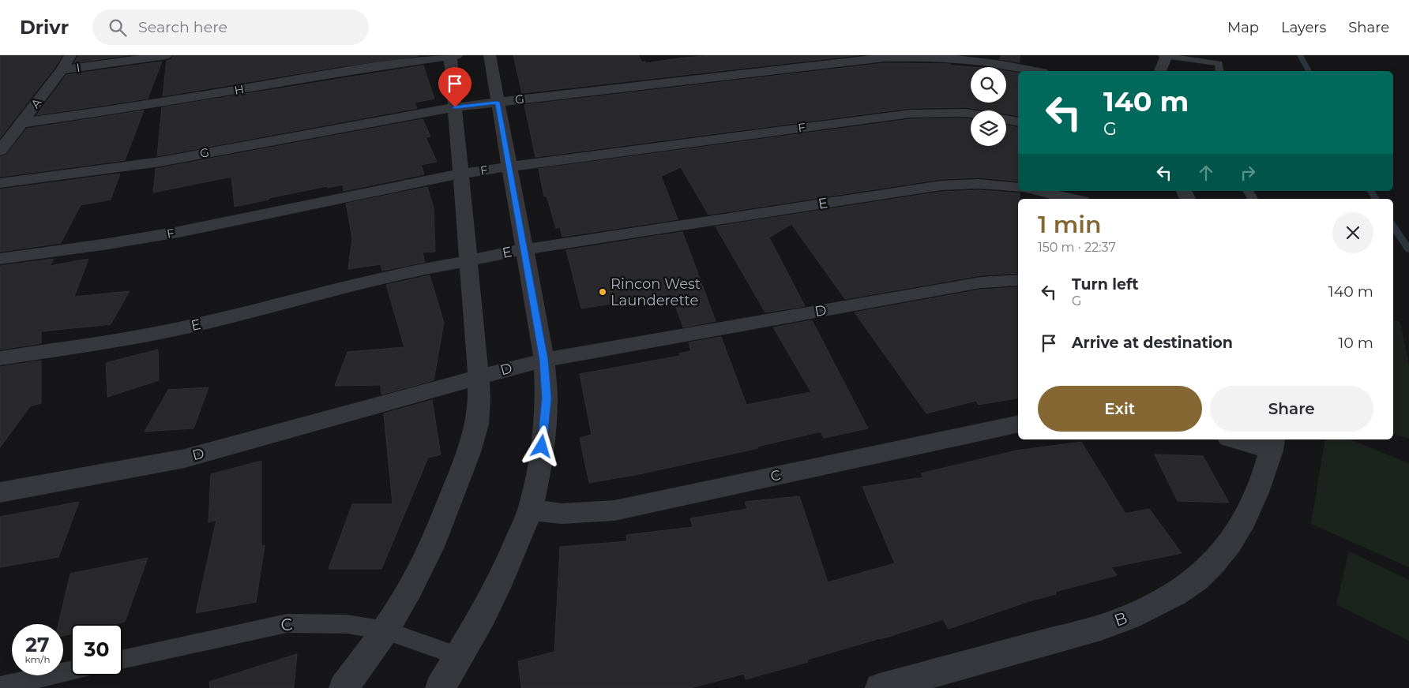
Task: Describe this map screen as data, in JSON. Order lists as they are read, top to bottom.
{
  "streets": {
    "street": [
      "I",
      "H",
      "G",
      "A",
      "F",
      "E",
      "D",
      "C",
      "B"
    ]
  },
  "crossings": [
    ["I", "A"],
    ["H", "A"]
  ],
  "places": ["Rincon West Launderette"],
  "page": {
    "header": "Drivr",
    "search": "Search here",
    "nav": ["Map", "Layers", "Share"],
    "turn": ["140 m", "G"],
    "heading": ["1 min", "150 m · 22:37"],
    "list": [
      {
        "name": "Turn left",
        "note": "G",
        "value": "140 m"
      },
      {
        "name": "Arrive at destination",
        "value": "10 m"
      }
    ],
    "buttons": ["Exit", "Share"],
    "speed": "27 km/h",
    "limit": "30"
  }
}
